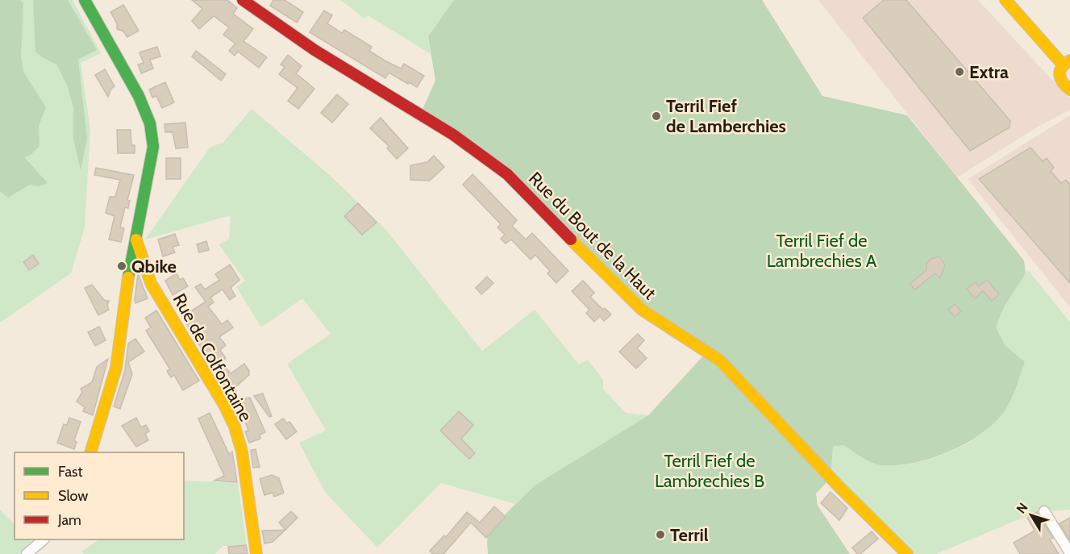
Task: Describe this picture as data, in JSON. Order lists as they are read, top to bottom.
{
  "streets": {
    "street": ["Rue du Bout de la Haut", "Rue de Colfontaine"]
  },
  "parks": ["Terril Fief de Lambrechies A", "Terril Fief de Lambrechies B"],
  "places": [
    "Extra",
    "Terril Fief de Lamberchies",
    "Qbike",
    "Terril"
  ],
  "legend": ["Fast", "Slow", "Jam"],
  "north": "top left"
}
